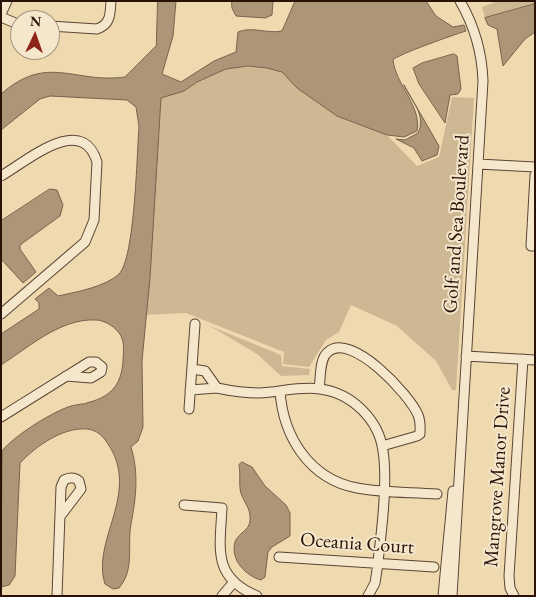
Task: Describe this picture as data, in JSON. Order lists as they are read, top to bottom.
{
  "streets": {
    "street": ["Golf and Sea Boulevard", "Mangrove Manor Drive", "Oceania Court"]
  },
  "north": "top"
}
